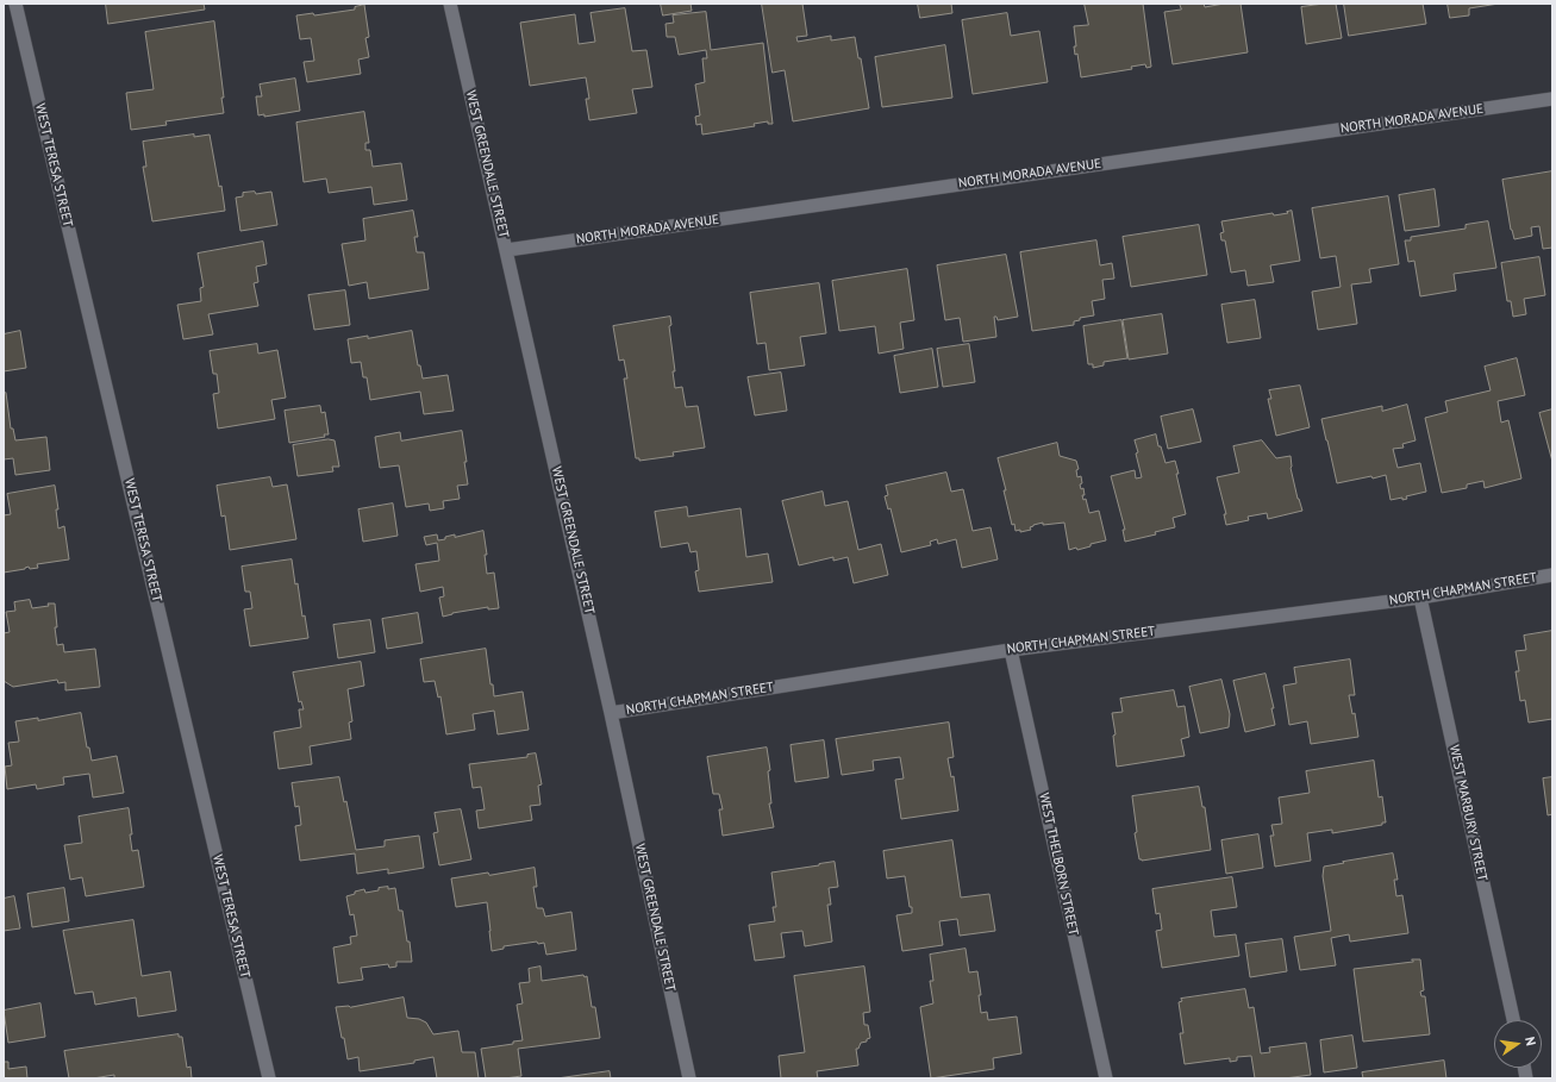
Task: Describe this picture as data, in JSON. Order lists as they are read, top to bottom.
{
  "streets": {
    "street": [
      "NORTH MORADA AVENUE",
      "WEST GREENDALE STREET",
      "WEST TERESA STREET",
      "NORTH CHAPMAN STREET",
      "WEST MARBURY STREET",
      "WEST THELBORN STREET"
    ]
  },
  "crossings": [
    ["NORTH MORADA AVENUE", "WEST GREENDALE STREET"],
    ["WEST GREENDALE STREET", "NORTH CHAPMAN STREET"],
    ["NORTH CHAPMAN STREET", "WEST MARBURY STREET"],
    ["NORTH CHAPMAN STREET", "WEST THELBORN STREET"]
  ],
  "north": "right"
}
